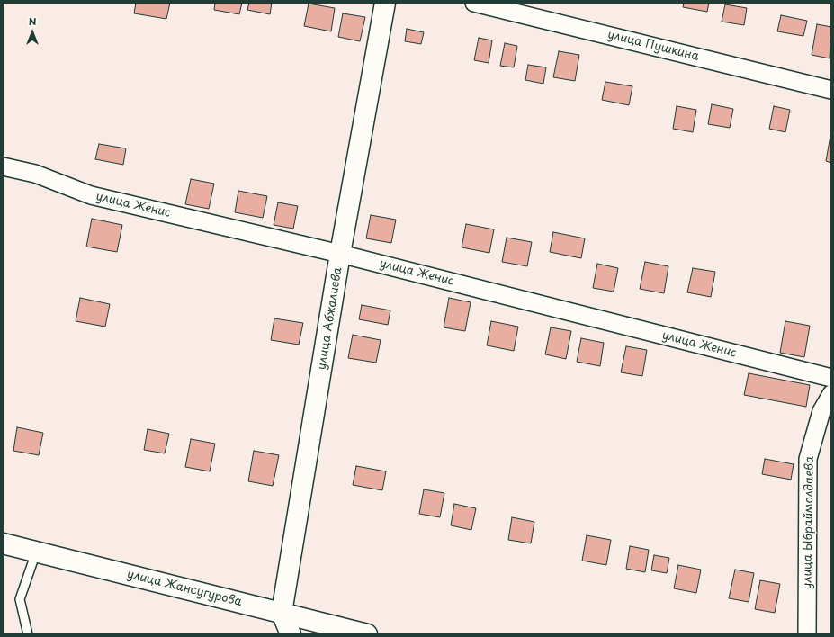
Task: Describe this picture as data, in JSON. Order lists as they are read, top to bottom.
{
  "streets": {
    "street": [
      "улица Пушкина",
      "улица Женис",
      "улица Абжалиева",
      "улица Ыбраймолдаева",
      "улица Жансугурова"
    ]
  },
  "crossings": [
    ["улица Женис", "улица Абжалиева"],
    ["улица Абжалиева", "улица Жансугурова"]
  ],
  "north": "top"
}
